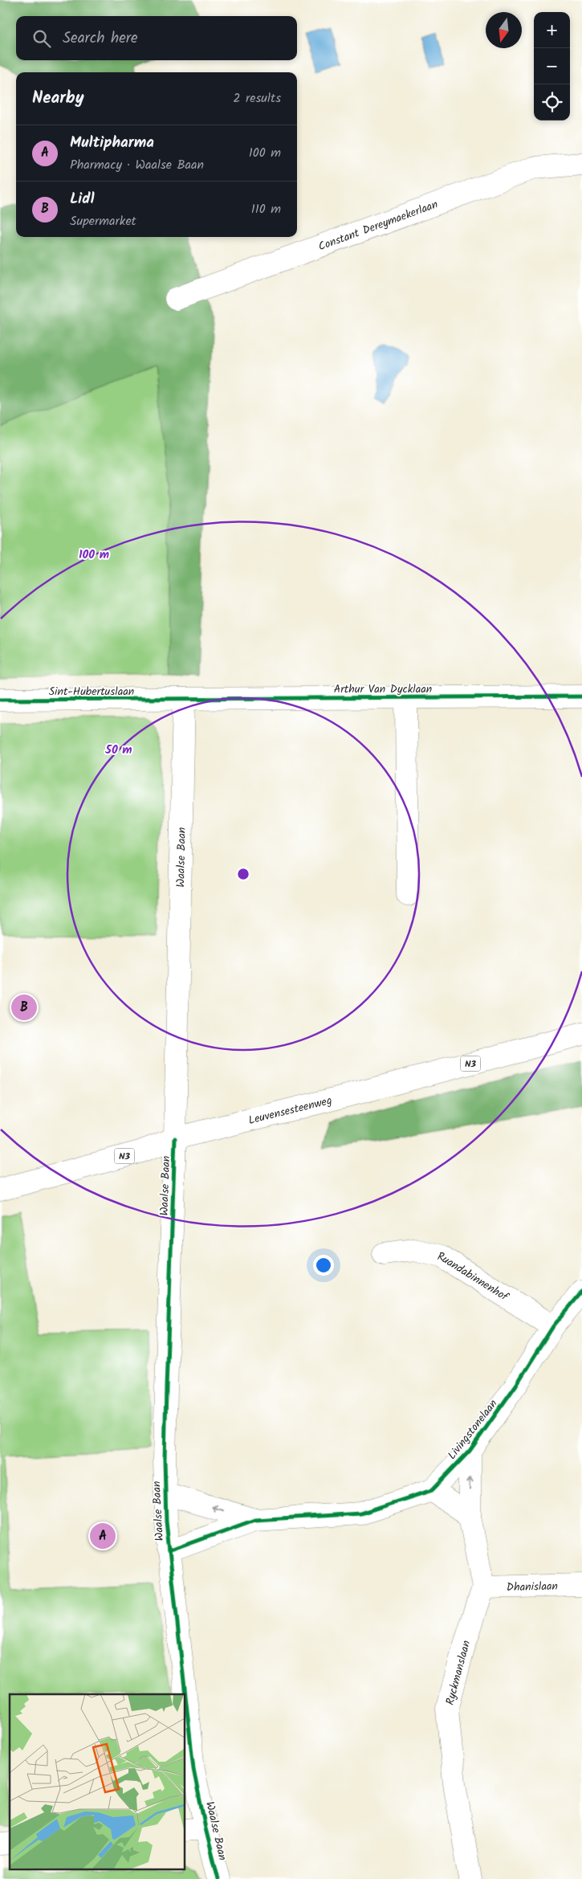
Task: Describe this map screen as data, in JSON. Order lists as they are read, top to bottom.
{
  "streets": {
    "street": [
      "Constant Dereymaekerlaan",
      "Arthur Van Dycklaan",
      "Sint-Hubertuslaan",
      "Waalse Baan",
      "N3",
      "Leuvensesteenweg",
      "Ruandabinnenhof",
      "Livingstonelaan",
      "Dhanislaan",
      "Ryckmanslaan"
    ]
  },
  "crossings": [
    ["Arthur Van Dycklaan", "Sint-Hubertuslaan"],
    ["Arthur Van Dycklaan", "Waalse Baan"],
    ["Sint-Hubertuslaan", "Waalse Baan"],
    ["Waalse Baan", "Leuvensesteenweg"],
    ["Waalse Baan", "Livingstonelaan"],
    ["Ruandabinnenhof", "Livingstonelaan"],
    ["Livingstonelaan", "Ryckmanslaan"],
    ["Dhanislaan", "Ryckmanslaan"]
  ],
  "north": "bottom",
  "page": {
    "map_buttons": ["+", "−"],
    "search": "Search here",
    "heading": ["Nearby", "2 results"],
    "list": [
      {
        "mark": "A",
        "name": "Multipharma",
        "note": "Pharmacy · Waalse Baan",
        "value": "100 m"
      },
      {
        "mark": "B",
        "name": "Lidl",
        "note": "Supermarket",
        "value": "110 m"
      }
    ],
    "pins": ["B", "A"]
  },
  "rings": ["100 m", "50 m"]
}
